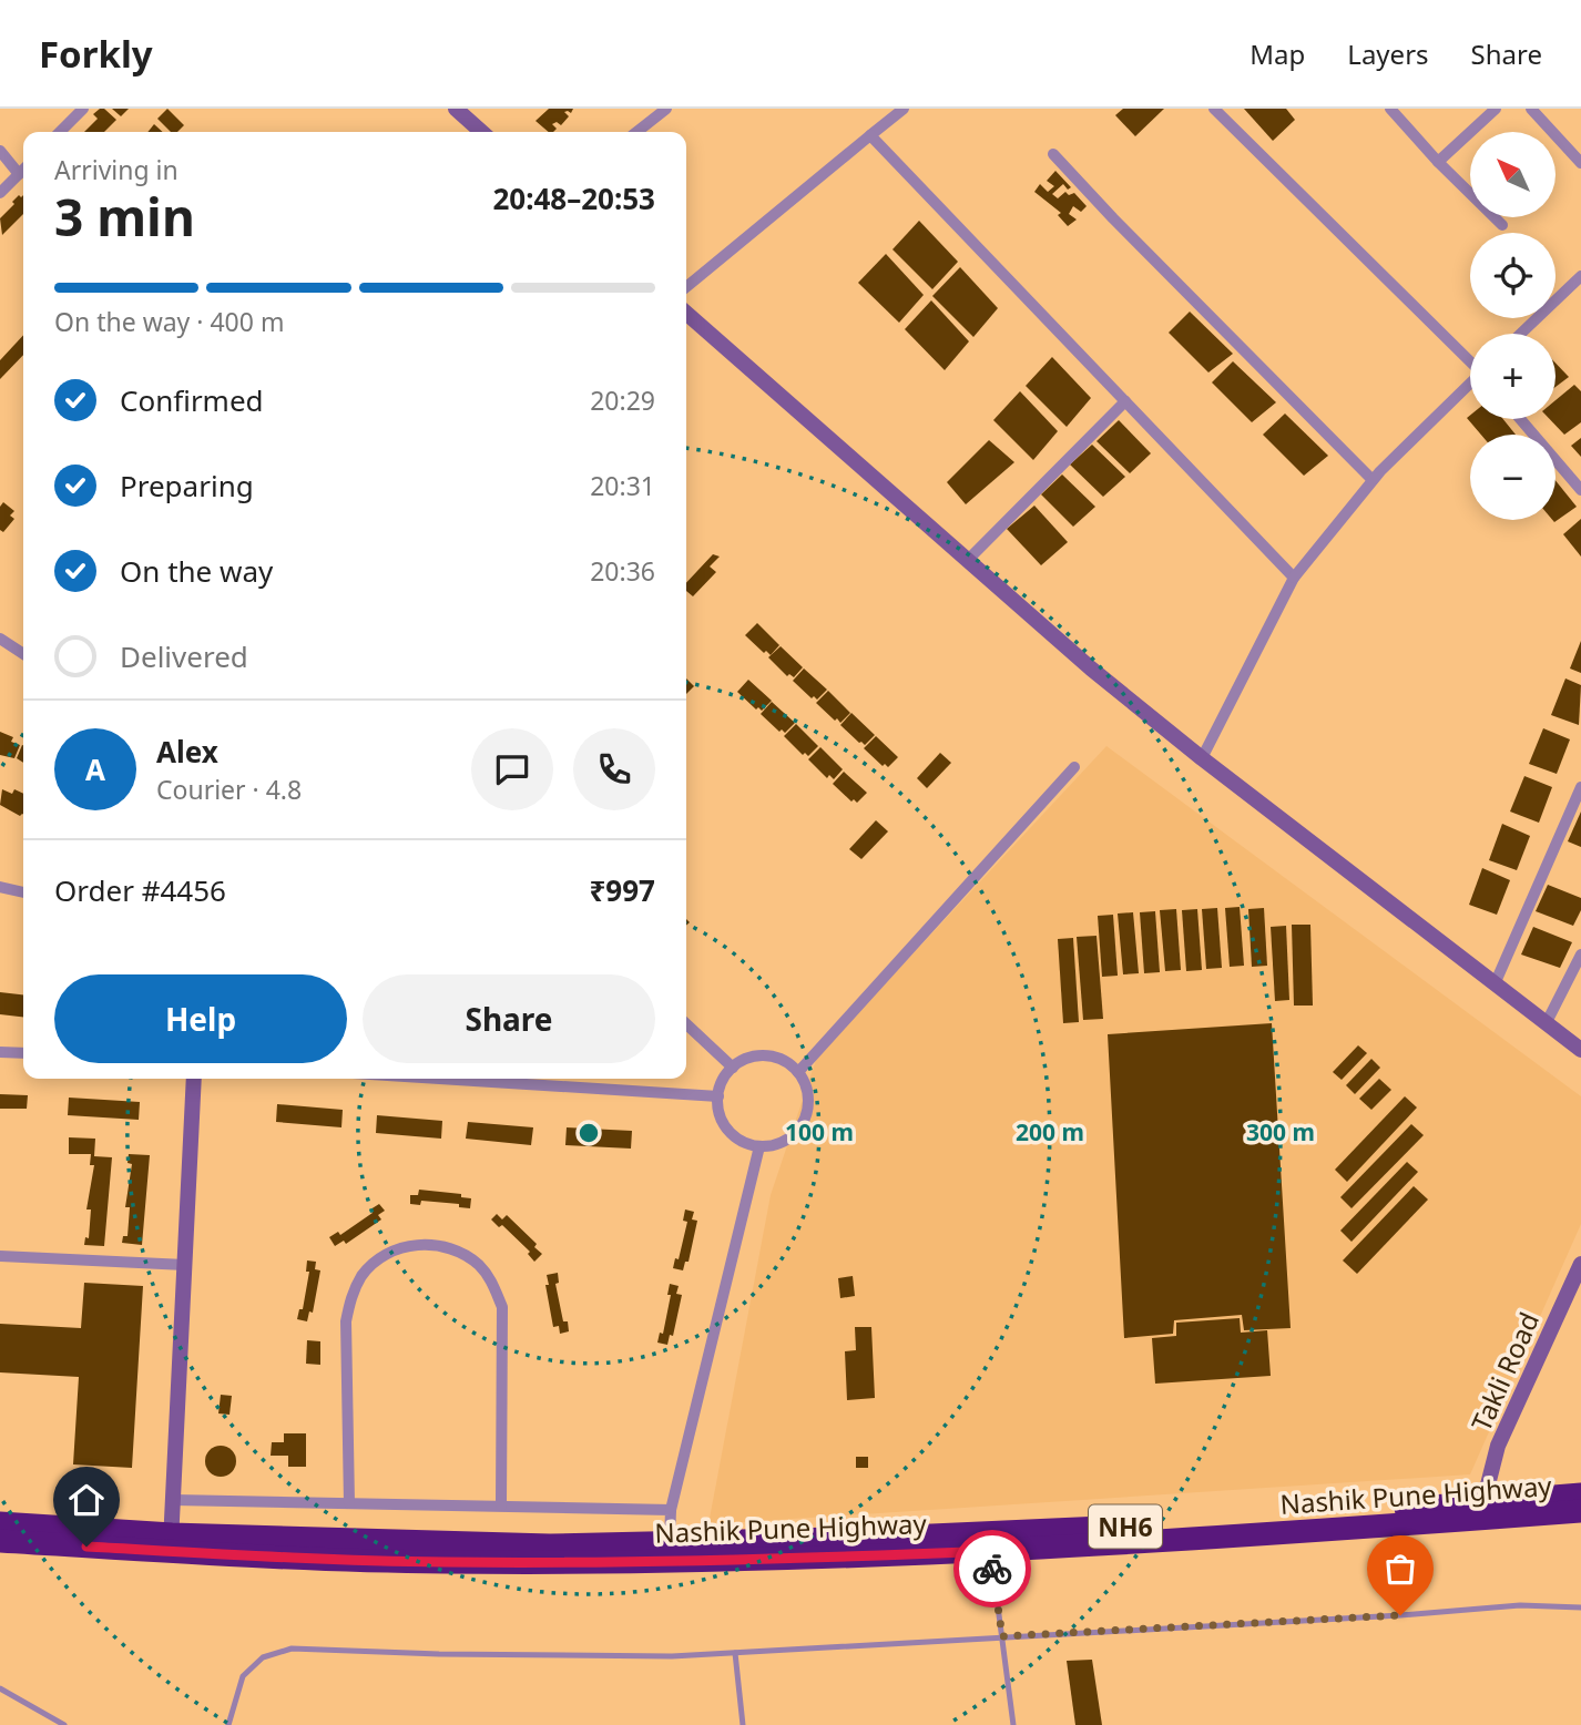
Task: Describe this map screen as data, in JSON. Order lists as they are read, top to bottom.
{
  "streets": {
    "highway": ["Nashik Pune Highway", "NH6"],
    "main road": ["Takli Road"]
  },
  "crossings": [
    ["Takli Road", "Nashik Pune Highway"]
  ],
  "north": "top left",
  "page": {
    "header": "Forkly",
    "nav": ["Map", "Layers", "Share"],
    "map_buttons": ["+", "−"],
    "heading": ["3 min", "Arriving in", "20:48–20:53"],
    "panel": [
      "Alex",
      "Courier · 4.8",
      "Order #4456",
      "₹997"
    ],
    "bar": "On the way · 400 m",
    "list": [
      ["Confirmed", "20:29"],
      ["Preparing", "20:31"],
      ["On the way", "20:36"],
      "Delivered"
    ],
    "round": "A",
    "buttons": ["Help", "Share"]
  },
  "rings": ["100 m", "200 m", "300 m"]
}
